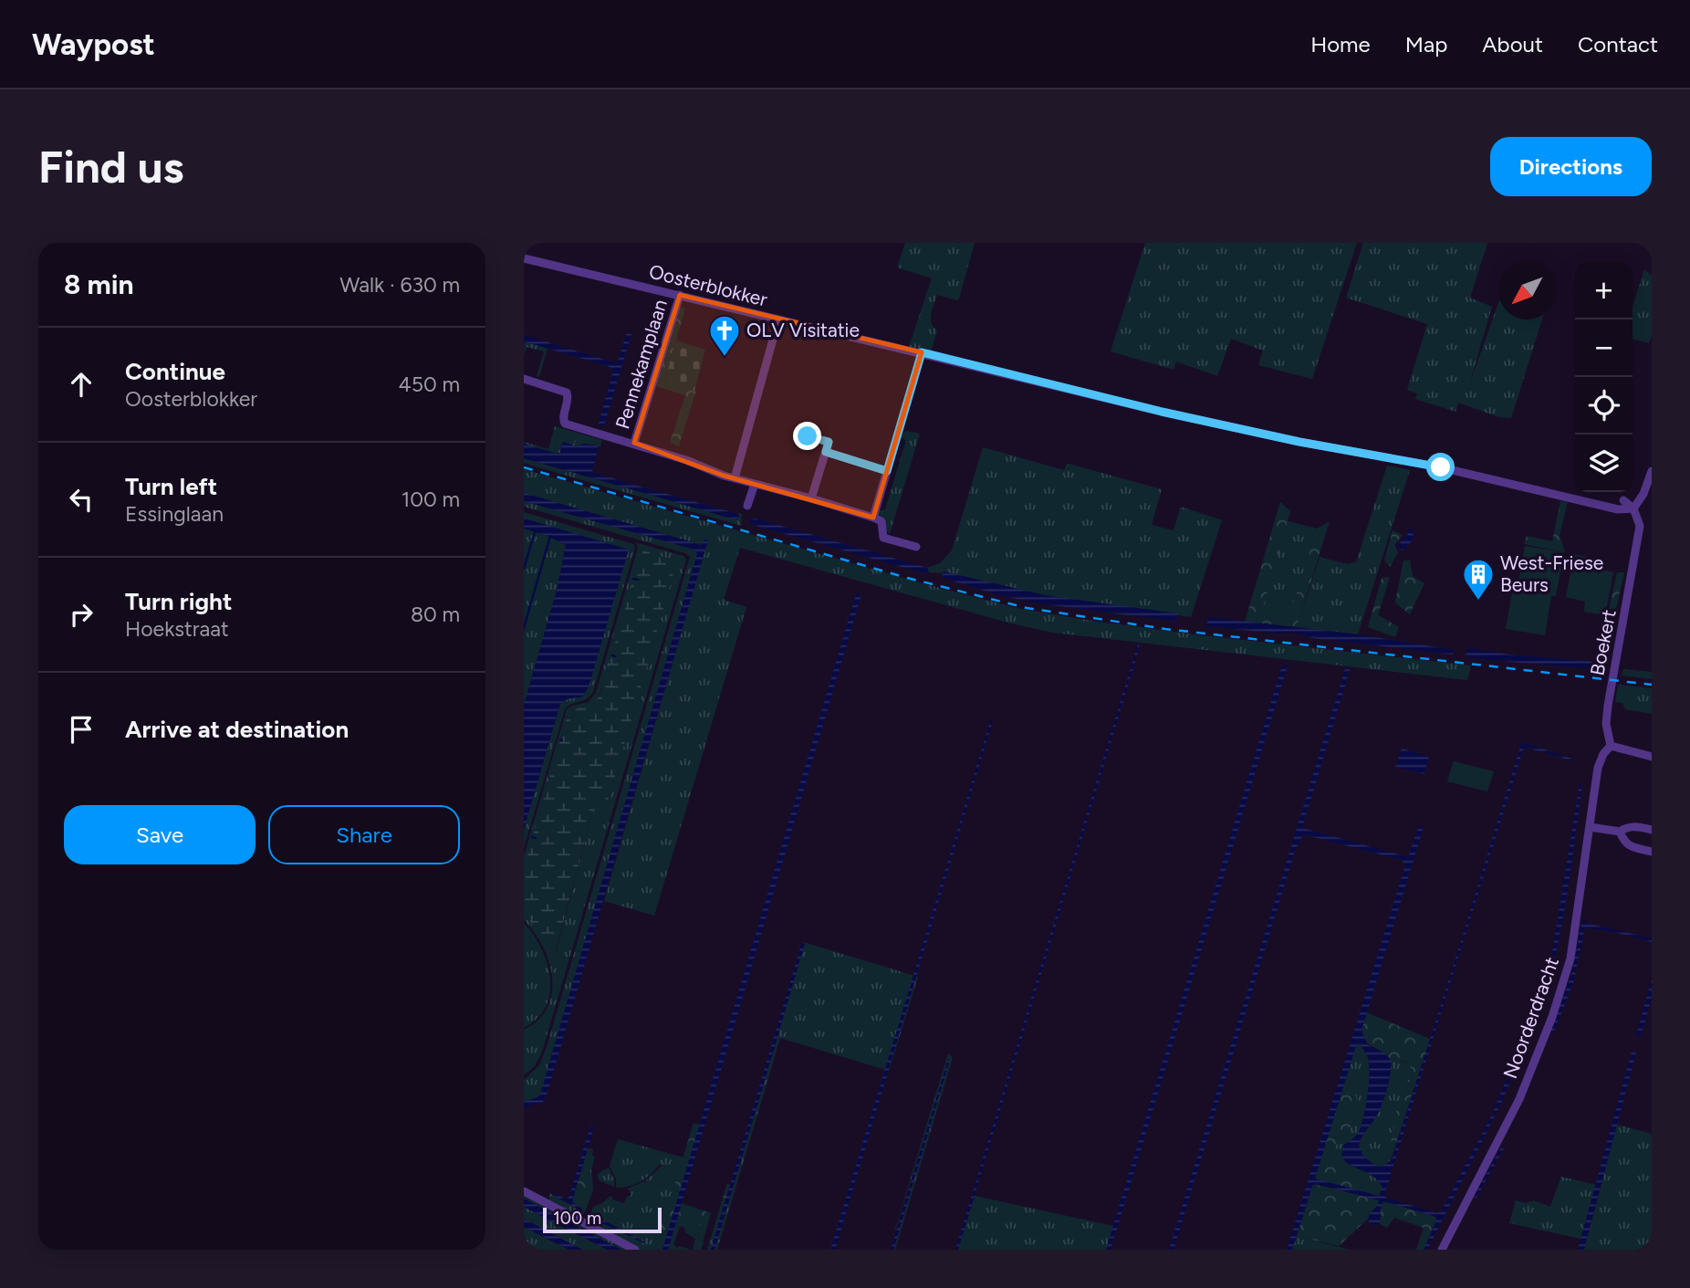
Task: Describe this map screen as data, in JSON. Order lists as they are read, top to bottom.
{
  "streets": {
    "street": [
      "Oosterblokker",
      "Pennekamplaan",
      "Boekert",
      "Noorderdracht"
    ]
  },
  "crossings": [
    ["Oosterblokker", "Pennekamplaan"],
    ["Oosterblokker", "Boekert"],
    ["Boekert", "Noorderdracht"]
  ],
  "places": {
    "church": ["OLV Visitatie"],
    "building": ["West-Friese Beurs"]
  },
  "scale_bar": "100 m",
  "north": "bottom left",
  "page": {
    "header": "Waypost",
    "nav": [
      "Home",
      "Map",
      "About",
      "Contact"
    ],
    "buttons": [
      "Directions",
      ["Save", "Share"]
    ],
    "title": "Find us",
    "heading": ["8 min", "Walk · 630 m"],
    "map_buttons": ["+", "−"],
    "list": [
      ["Continue", "Oosterblokker", "450 m"],
      ["Turn left", "Essinglaan", "100 m"],
      ["Turn right", "Hoekstraat", "80 m"],
      "Arrive at destination"
    ],
    "scale": "100 m"
  }
}
